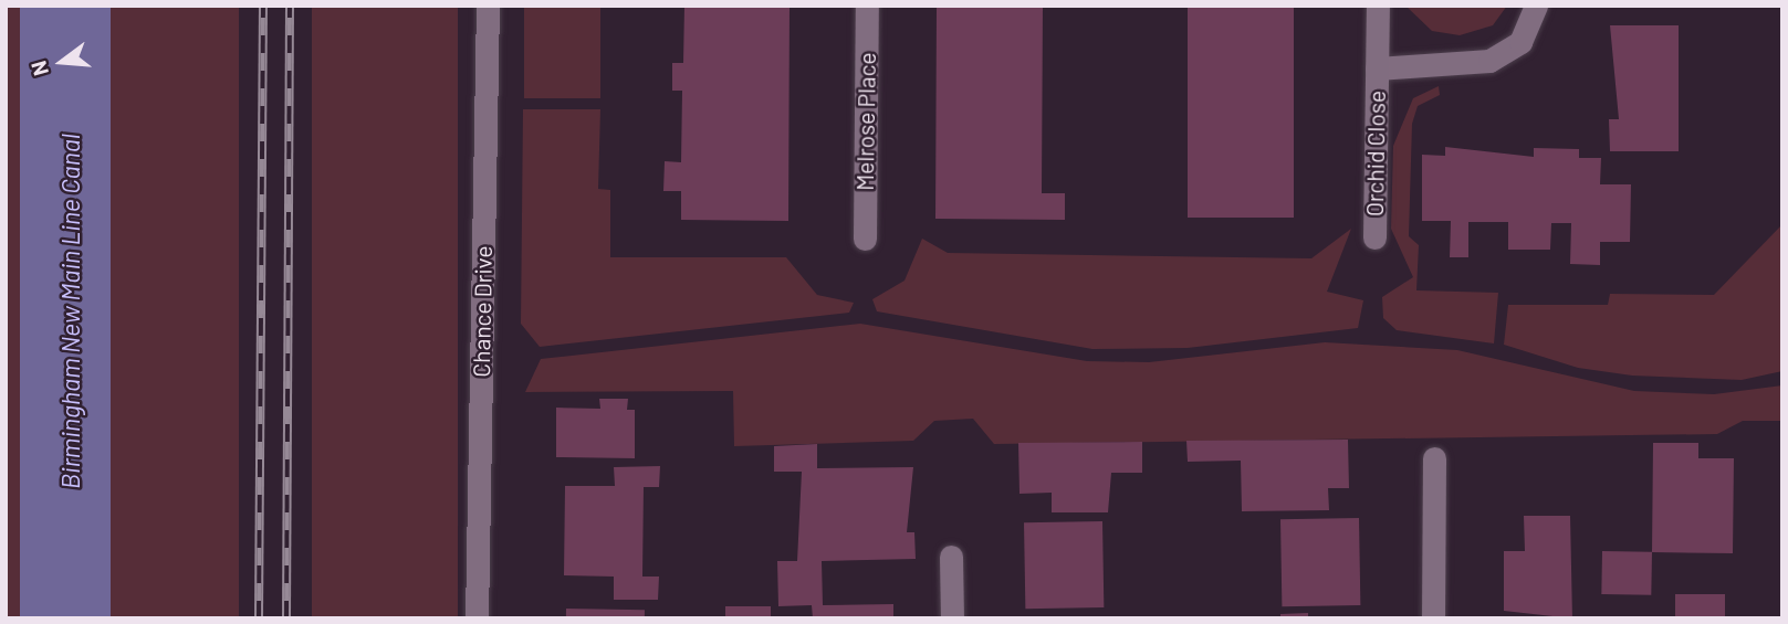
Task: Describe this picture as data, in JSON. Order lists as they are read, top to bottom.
{
  "streets": {
    "street": ["Melrose Place", "Orchid Close", "Chance Drive"]
  },
  "water": ["Birmingham New Main Line Canal"],
  "north": "left"
}
